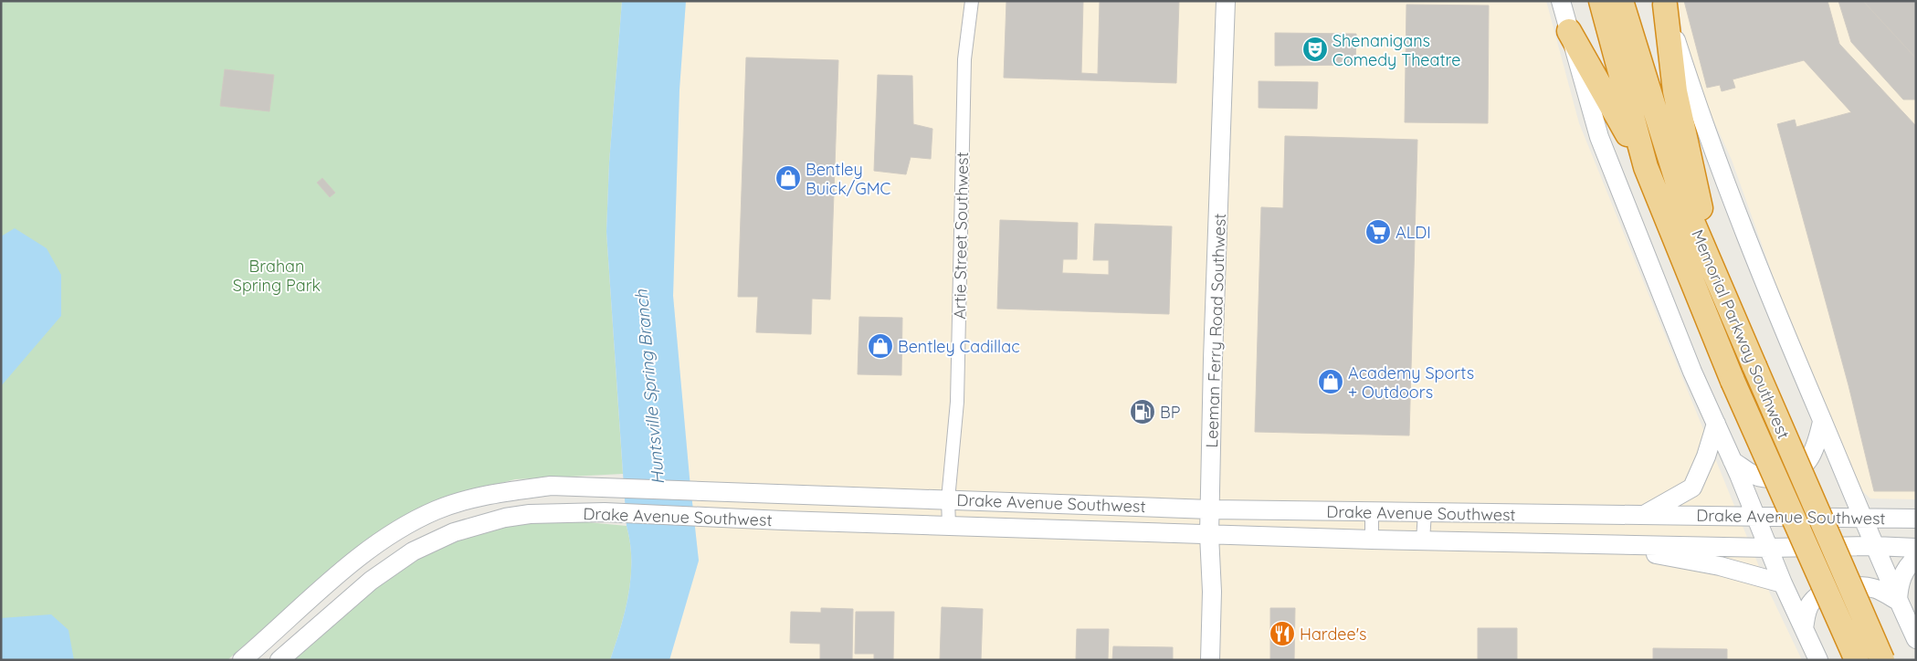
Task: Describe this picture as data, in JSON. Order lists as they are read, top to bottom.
{
  "streets": {
    "highway": ["Memorial Parkway Southwest"],
    "street": ["Artie Street Southwest", "Leeman Ferry Road Southwest", "Drake Avenue Southwest"]
  },
  "crossings": [
    ["Artie Street Southwest", "Drake Avenue Southwest"],
    ["Leeman Ferry Road Southwest", "Drake Avenue Southwest"]
  ],
  "water": ["Huntsville Spring Branch"],
  "parks": ["Brahan Spring Park"],
  "places": {
    "theatre": ["Shenanigans Comedy Theatre"],
    "shop": ["Bentley Buick/GMC", "Bentley Cadillac", "Academy Sports + Outdoors"],
    "supermarket": ["ALDI"],
    "fuel station": ["BP"],
    "restaurant": ["Hardee's"]
  }
}
